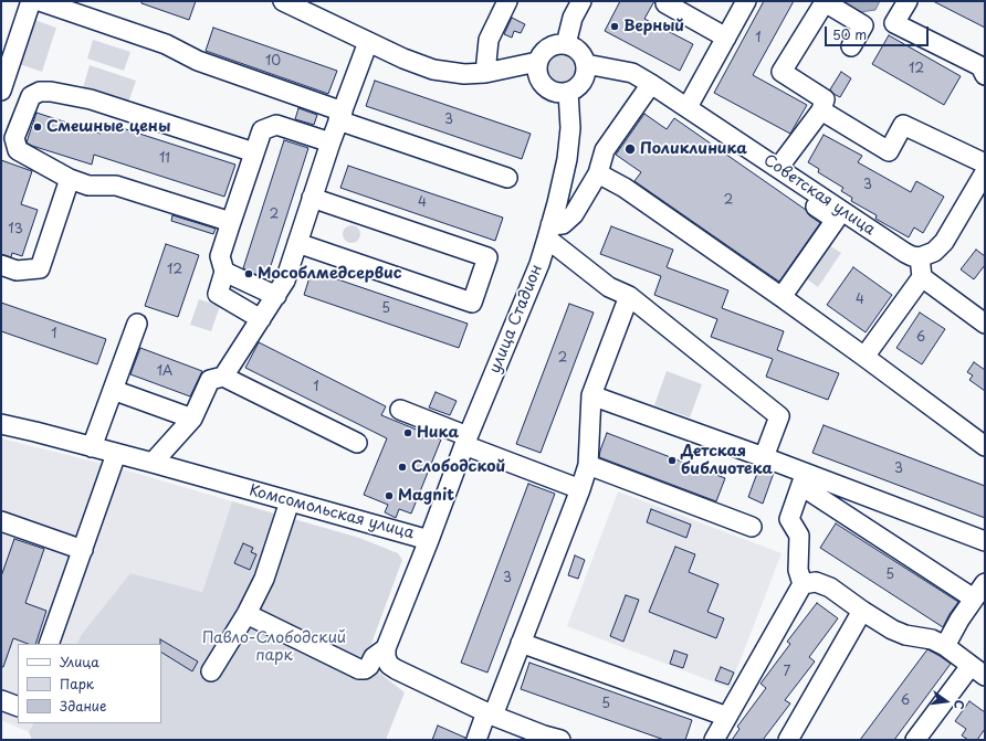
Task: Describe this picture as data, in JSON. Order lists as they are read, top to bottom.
{
  "streets": {
    "street": ["Советская улица", "улица Стадион", "Комсомольская улица"]
  },
  "crossings": [
    ["Советская улица", "улица Стадион"],
    ["улица Стадион", "Комсомольская улица"]
  ],
  "parks": ["Павло-Слободский парк"],
  "places": [
    "Верный",
    "Смешные цены",
    "Поликлиника",
    "Мособлмедсервис",
    "Ника",
    "Детская библиотека",
    "Слободской",
    "Magnit"
  ],
  "house_numbers": [
    "1",
    "10",
    "12",
    "3",
    "11",
    "3",
    "2",
    "4",
    "2",
    "13",
    "12",
    "4",
    "5",
    "1",
    "6",
    "2",
    "1А",
    "1",
    "3",
    "5",
    "3",
    "7",
    "6",
    "5"
  ],
  "legend": ["Улица", "Парк", "Здание"],
  "scale_bar": "50 m",
  "north": "right"
}
